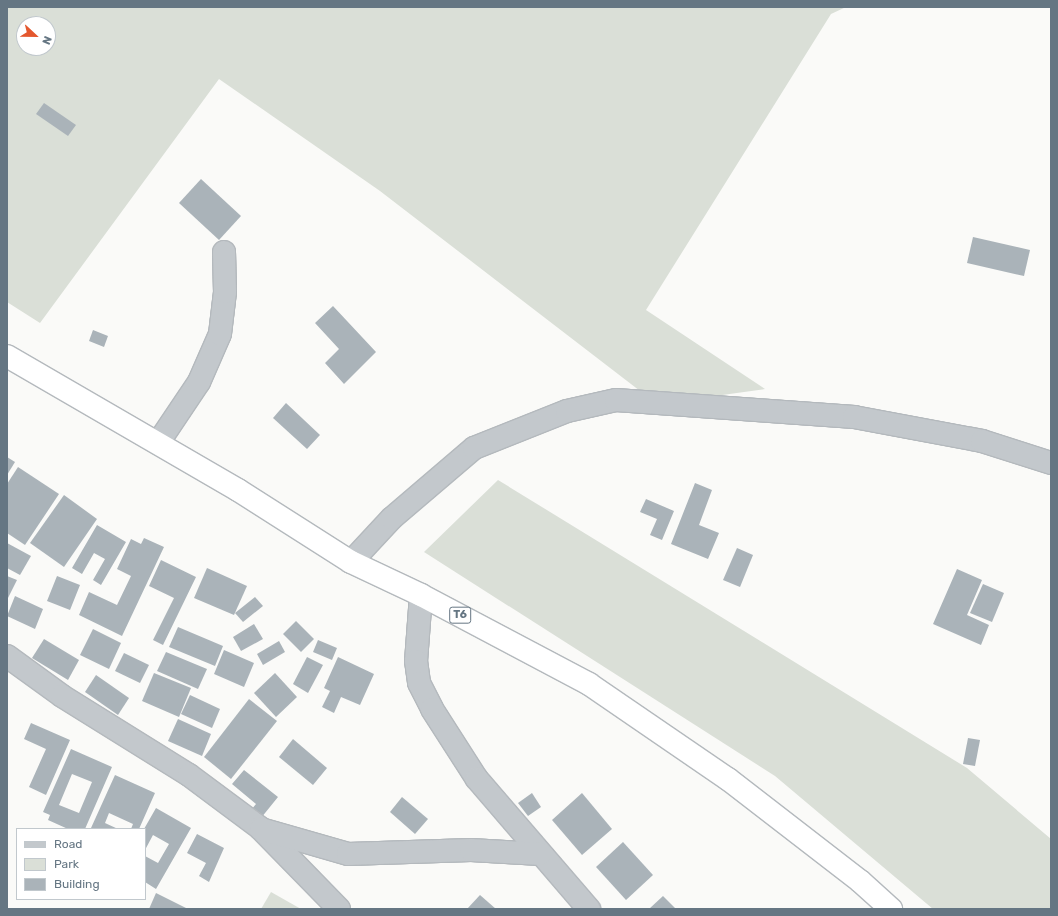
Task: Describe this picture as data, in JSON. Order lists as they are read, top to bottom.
{
  "streets": {
    "highway": ["T6"]
  },
  "legend": ["Road", "Park", "Building"],
  "north": "right"
}
